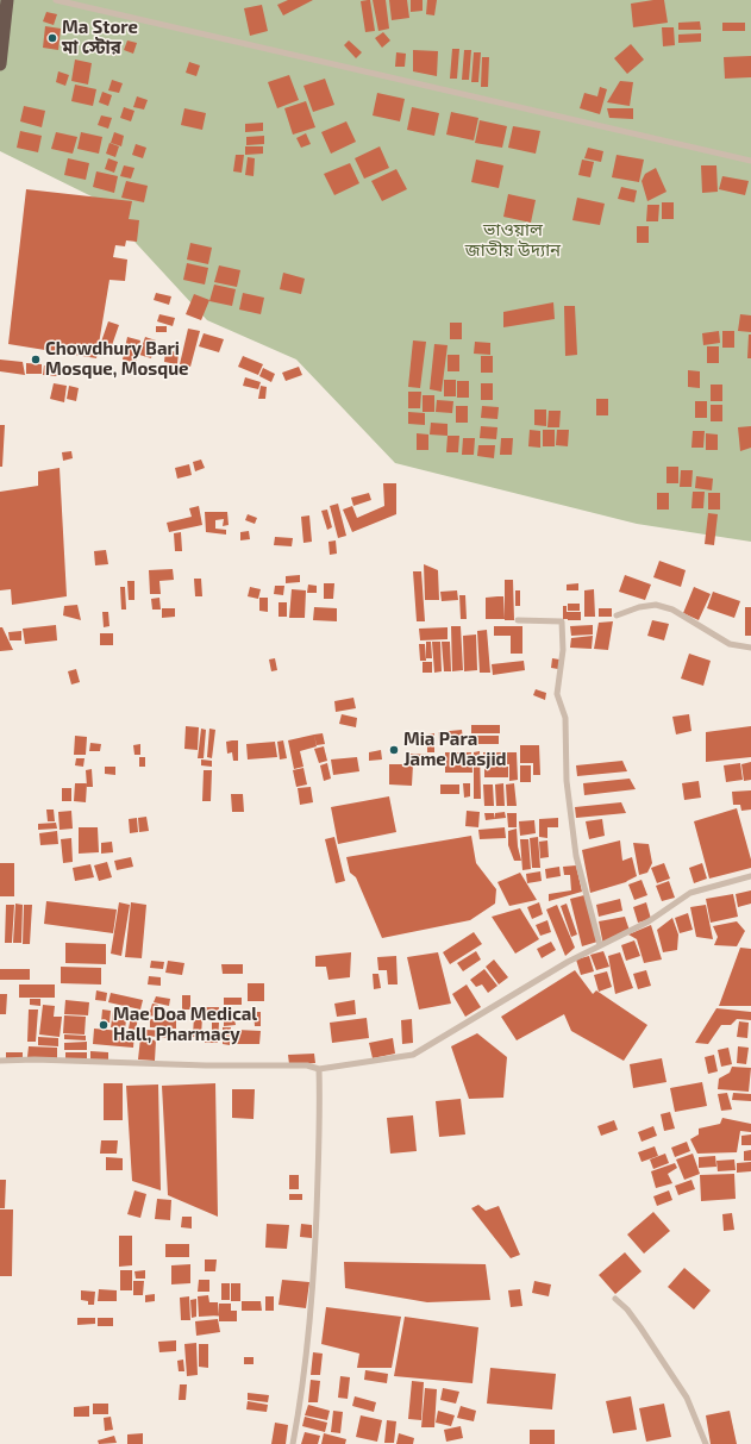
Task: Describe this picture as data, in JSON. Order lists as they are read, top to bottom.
{
  "parks": ["ভাওয়াল জাতীয় উদ্যান"],
  "places": [
    "Ma Store মা স্টোর",
    "Chowdhury Bari Mosque, Mosque",
    "Mia Para Jame Masjid",
    "Mae Doa Medical Hall, Pharmacy"
  ]
}
